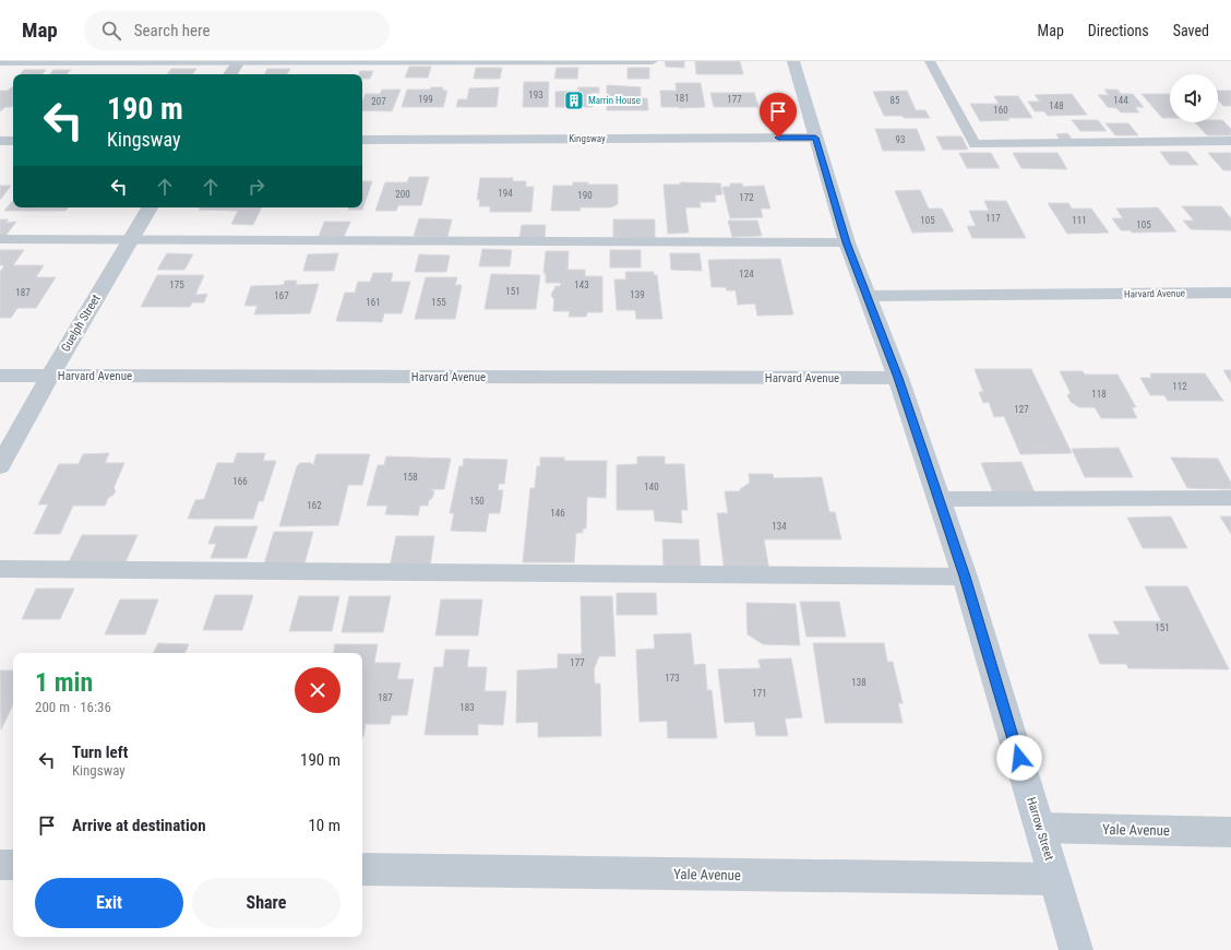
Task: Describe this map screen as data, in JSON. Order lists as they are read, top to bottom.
{
  "streets": {
    "street": [
      "Kingsway",
      "Harvard Avenue",
      "Guelph Street",
      "Harrow Street",
      "Yale Avenue"
    ]
  },
  "crossings": [
    ["Kingsway", "Harrow Street"],
    ["Harvard Avenue", "Guelph Street"],
    ["Harvard Avenue", "Harrow Street"],
    ["Harrow Street", "Yale Avenue"]
  ],
  "places": {
    "building": ["Marrin House"]
  },
  "house_numbers": [
    "193",
    "181",
    "199",
    "177",
    "85",
    "144",
    "207",
    "148",
    "160",
    "93",
    "194",
    "200",
    "190",
    "172",
    "117",
    "105",
    "111",
    "105",
    "124",
    "175",
    "143",
    "151",
    "187",
    "139",
    "167",
    "161",
    "155",
    "112",
    "118",
    "127",
    "158",
    "166",
    "140",
    "150",
    "162",
    "146",
    "134",
    "151",
    "177",
    "173",
    "138",
    "171",
    "187",
    "183"
  ],
  "page": {
    "header": "Map",
    "search": "Search here",
    "nav": ["Map", "Directions", "Saved"],
    "turn": ["190 m", "Kingsway"],
    "heading": ["1 min", "200 m · 16:36"],
    "list": [
      {
        "name": "Turn left",
        "note": "Kingsway",
        "value": "190 m"
      },
      {
        "name": "Arrive at destination",
        "value": "10 m"
      }
    ],
    "buttons": ["Exit", "Share"]
  }
}
